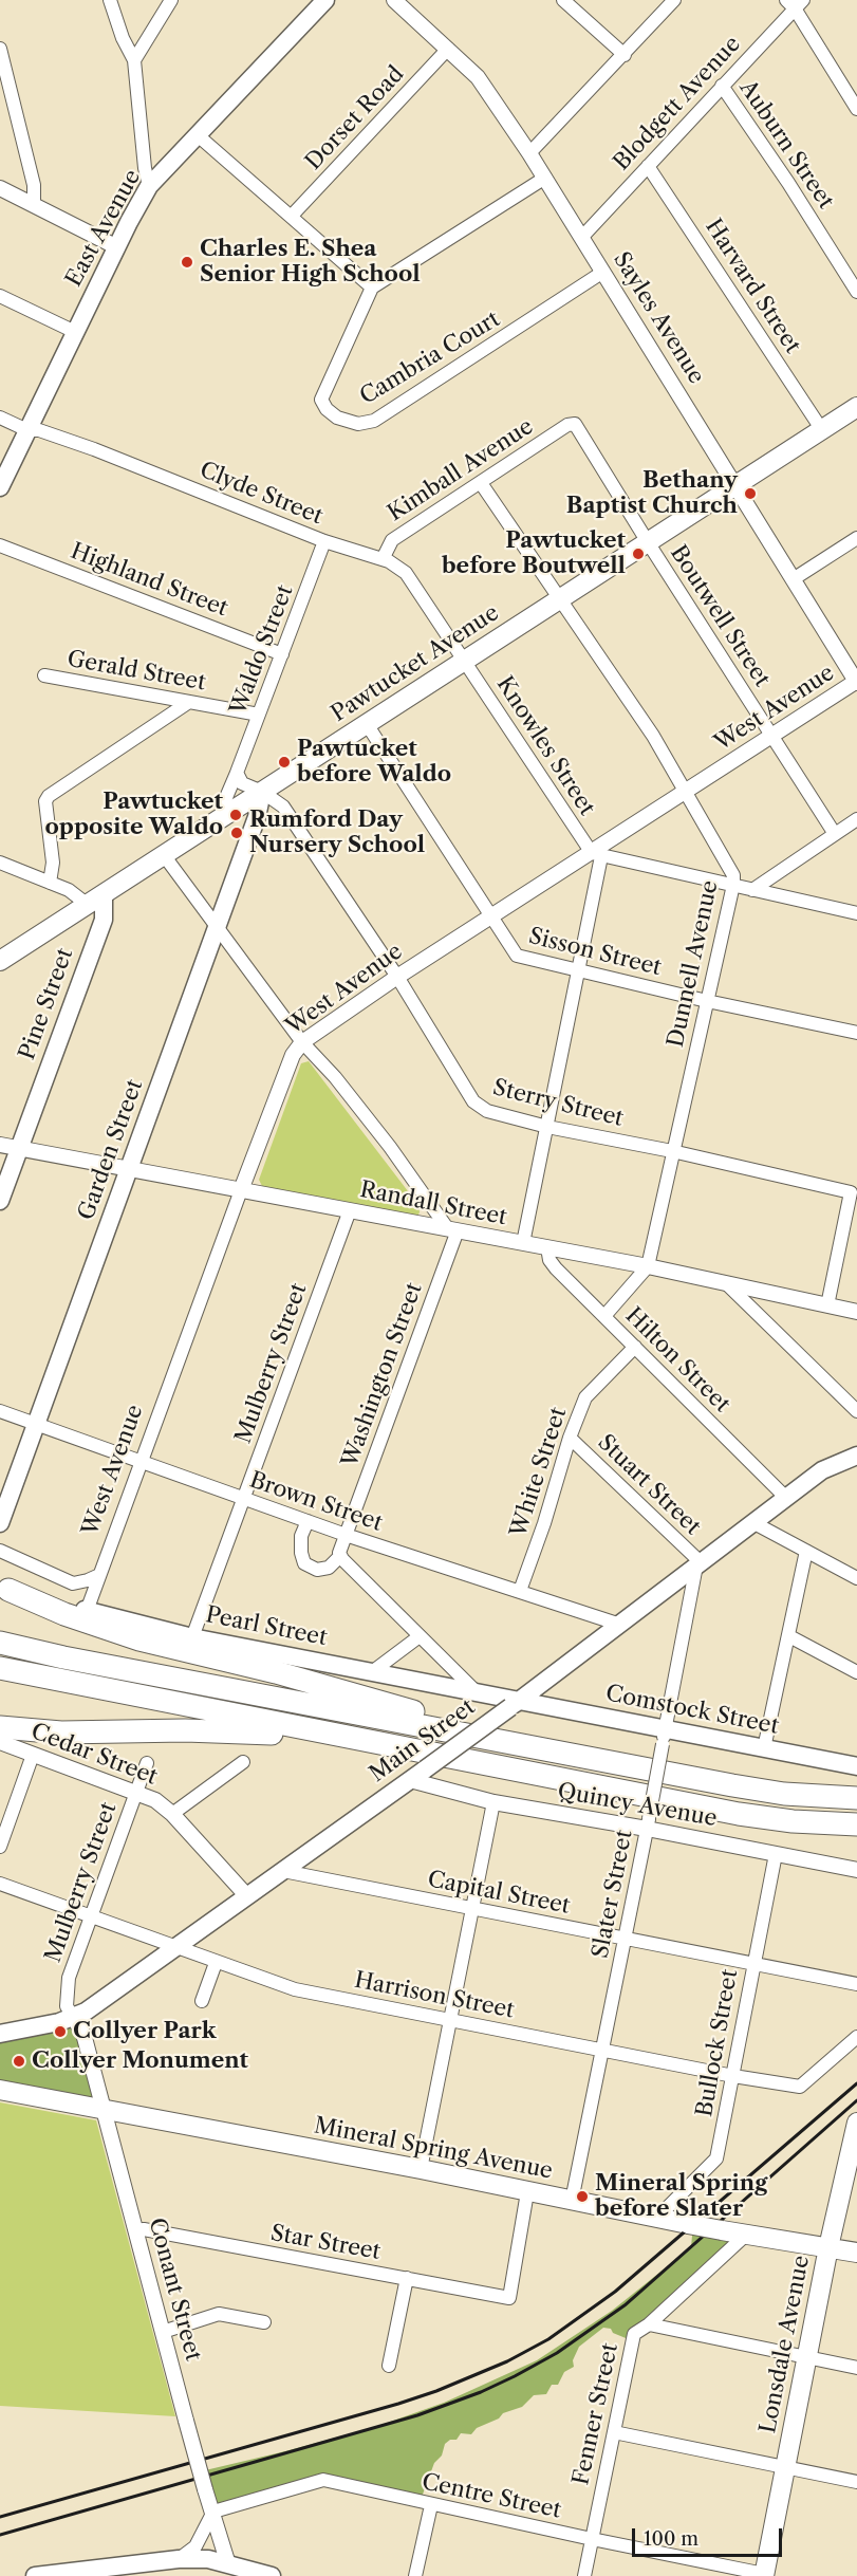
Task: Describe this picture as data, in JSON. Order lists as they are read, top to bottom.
{
  "streets": {
    "main road": [
      "East Avenue",
      "Pawtucket Avenue",
      "Pine Street",
      "Garden Street",
      "Pearl Street",
      "Comstock Street",
      "Main Street",
      "Mineral Spring Avenue",
      "Lonsdale Avenue"
    ],
    "street": [
      "Blodgett Avenue",
      "Dorset Road",
      "Auburn Street",
      "Harvard Street",
      "Sayles Avenue",
      "Cambria Court",
      "Kimball Avenue",
      "Clyde Street",
      "Highland Street",
      "Boutwell Street",
      "Waldo Street",
      "Gerald Street",
      "West Avenue",
      "Knowles Street",
      "Sisson Street",
      "Dunnell Avenue",
      "Sterry Street",
      "Randall Street",
      "Hilton Street",
      "Mulberry Street",
      "Washington Street",
      "White Street",
      "Stuart Street",
      "Brown Street",
      "Cedar Street",
      "Quincy Avenue",
      "Capital Street",
      "Slater Street",
      "Harrison Street",
      "Bullock Street",
      "Star Street",
      "Conant Street",
      "Fenner Street",
      "Centre Street"
    ]
  },
  "crossings": [
    ["Blodgett Avenue", "Auburn Street"],
    ["Blodgett Avenue", "Harvard Street"],
    ["Blodgett Avenue", "Sayles Avenue"],
    ["Dorset Road", "Sayles Avenue"],
    ["East Avenue", "Clyde Street"],
    ["Harvard Street", "Pawtucket Avenue"],
    ["Sayles Avenue", "Cambria Court"],
    ["Sayles Avenue", "Pawtucket Avenue"],
    ["Sayles Avenue", "West Avenue"],
    ["Kimball Avenue", "Clyde Street"],
    ["Kimball Avenue", "Boutwell Street"],
    ["Kimball Avenue", "Dunnell Avenue"],
    ["Clyde Street", "Waldo Street"],
    ["Clyde Street", "Pawtucket Avenue"],
    ["Clyde Street", "Knowles Street"],
    ["Highland Street", "Waldo Street"],
    ["Boutwell Street", "Pawtucket Avenue"],
    ["Boutwell Street", "West Avenue"],
    ["Waldo Street", "Pawtucket Avenue"],
    ["Waldo Street", "Gerald Street"],
    ["Pawtucket Avenue", "Knowles Street"],
    ["Pawtucket Avenue", "Sisson Street"],
    ["Pawtucket Avenue", "Dunnell Avenue"],
    ["Pawtucket Avenue", "Pine Street"],
    ["Pawtucket Avenue", "Sterry Street"],
    ["Pawtucket Avenue", "Garden Street"],
    ["West Avenue", "Knowles Street"],
    ["West Avenue", "Sisson Street"],
    ["West Avenue", "Dunnell Avenue"],
    ["West Avenue", "Sterry Street"],
    ["West Avenue", "Randall Street"],
    ["West Avenue", "Brown Street"],
    ["West Avenue", "Pearl Street"],
    ["Sisson Street", "Dunnell Avenue"],
    ["Dunnell Avenue", "Sterry Street"],
    ["Dunnell Avenue", "Randall Street"],
    ["Dunnell Avenue", "Hilton Street"],
    ["Pine Street", "Randall Street"],
    ["Sterry Street", "Garden Street"],
    ["Sterry Street", "Randall Street"],
    ["Garden Street", "Randall Street"],
    ["Garden Street", "Brown Street"],
    ["Randall Street", "Hilton Street"],
    ["Randall Street", "Mulberry Street"],
    ["Randall Street", "Washington Street"],
    ["Hilton Street", "White Street"],
    ["Hilton Street", "Main Street"],
    ["Mulberry Street", "Brown Street"],
    ["Mulberry Street", "Pearl Street"],
    ["Mulberry Street", "Main Street"],
    ["Mulberry Street", "Cedar Street"],
    ["Mulberry Street", "Harrison Street"],
    ["Mulberry Street", "Conant Street"],
    ["Washington Street", "Brown Street"],
    ["White Street", "Stuart Street"],
    ["White Street", "Brown Street"],
    ["Stuart Street", "Main Street"],
    ["Stuart Street", "Slater Street"],
    ["Brown Street", "Main Street"],
    ["Pearl Street", "Comstock Street"],
    ["Pearl Street", "Main Street"],
    ["Comstock Street", "Main Street"],
    ["Comstock Street", "Slater Street"],
    ["Main Street", "Cedar Street"],
    ["Main Street", "Quincy Avenue"],
    ["Main Street", "Capital Street"],
    ["Main Street", "Slater Street"],
    ["Main Street", "Harrison Street"],
    ["Main Street", "Conant Street"],
    ["Quincy Avenue", "Slater Street"],
    ["Quincy Avenue", "Bullock Street"],
    ["Capital Street", "Slater Street"],
    ["Capital Street", "Bullock Street"],
    ["Slater Street", "Harrison Street"],
    ["Slater Street", "Mineral Spring Avenue"],
    ["Harrison Street", "Bullock Street"],
    ["Bullock Street", "Mineral Spring Avenue"],
    ["Mineral Spring Avenue", "Star Street"],
    ["Mineral Spring Avenue", "Conant Street"],
    ["Mineral Spring Avenue", "Lonsdale Avenue"],
    ["Mineral Spring Avenue", "Fenner Street"],
    ["Star Street", "Conant Street"],
    ["Conant Street", "Centre Street"],
    ["Lonsdale Avenue", "Centre Street"],
    ["Fenner Street", "Centre Street"]
  ],
  "places": [
    "Charles E. Shea Senior High School",
    "Bethany Baptist Church",
    "Pawtucket before Boutwell",
    "Pawtucket before Waldo",
    "Pawtucket opposite Waldo",
    "Rumford Day Nursery School",
    "Collyer Park",
    "Collyer Monument",
    "Mineral Spring before Slater"
  ],
  "scale_bar": "100 m"
}
